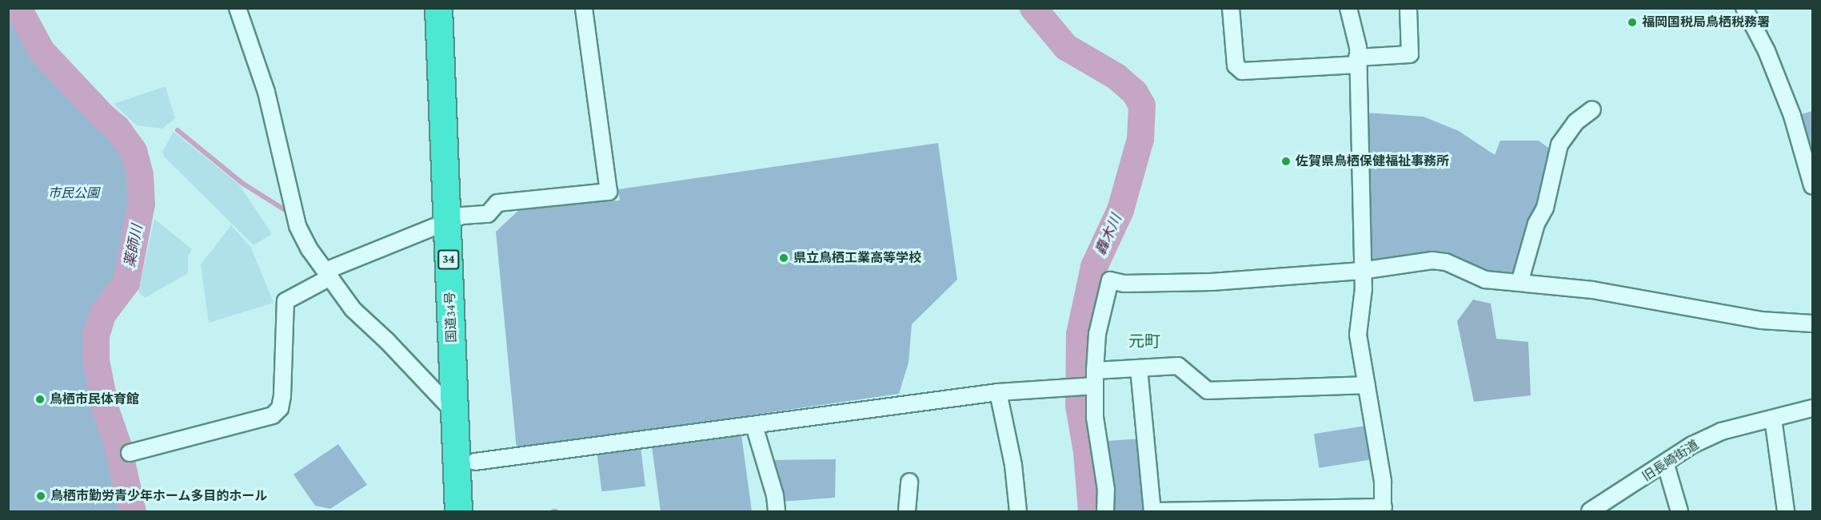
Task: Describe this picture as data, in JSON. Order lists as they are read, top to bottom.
{
  "streets": {
    "highway": ["34", "国道34号"],
    "street": ["旧長崎街道"]
  },
  "districts": ["元町"],
  "water": ["轟木川", "薬師川"],
  "parks": ["市民公園"],
  "places": [
    "福岡国税局鳥栖税務署",
    "佐賀県鳥栖保健福祉事務所",
    "県立鳥栖工業高等学校",
    "鳥栖市民体育館",
    "鳥栖市勤労青少年ホーム多目的ホール"
  ]
}
